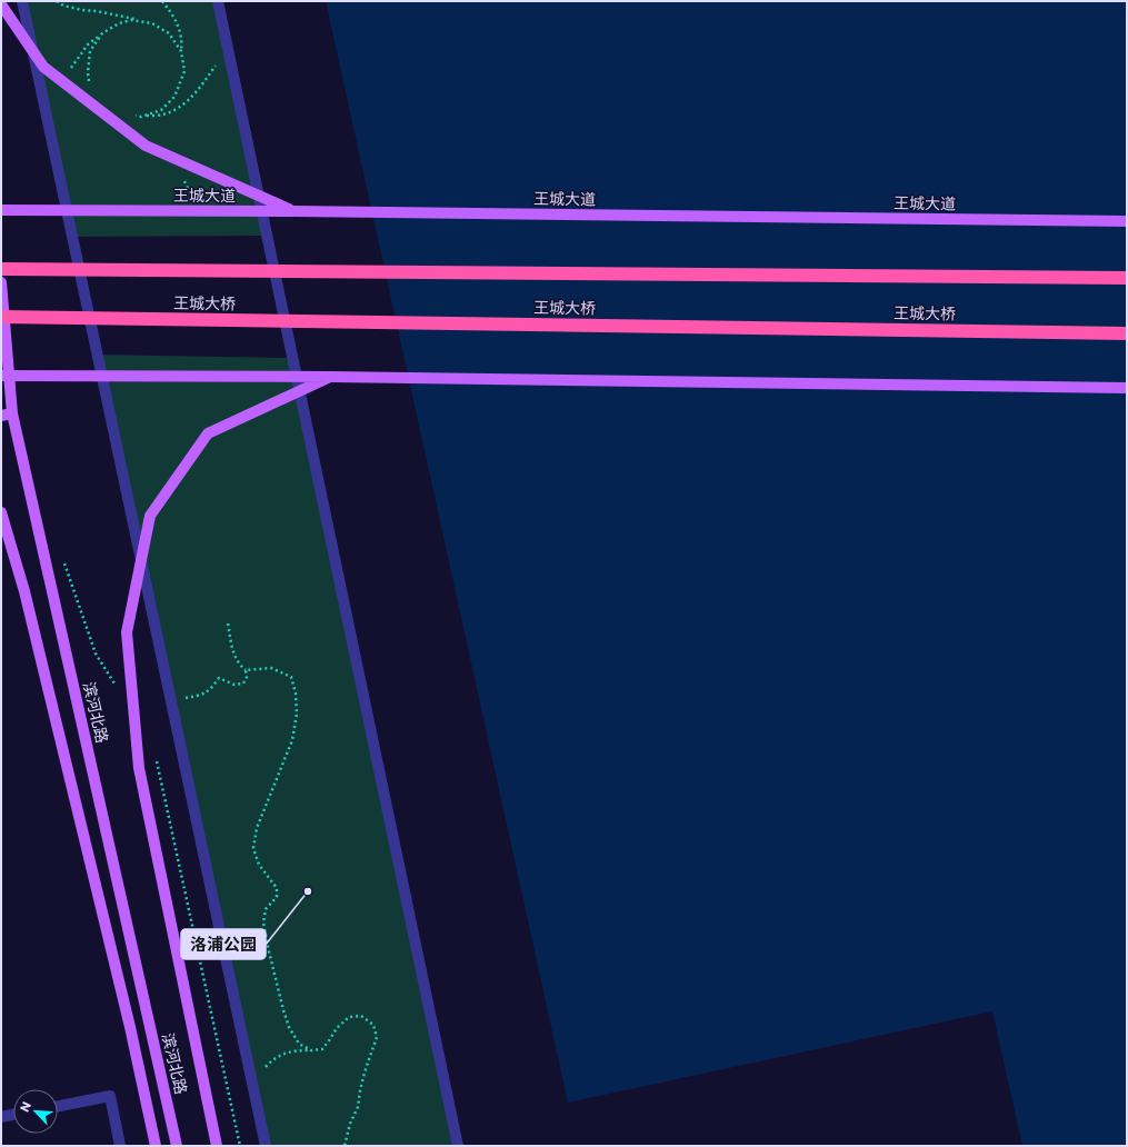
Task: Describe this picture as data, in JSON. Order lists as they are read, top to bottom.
{
  "streets": {
    "highway": ["王城大桥"],
    "main road": ["王城大道", "滨河北路"]
  },
  "places": ["洛浦公园"],
  "north": "top left"
}
